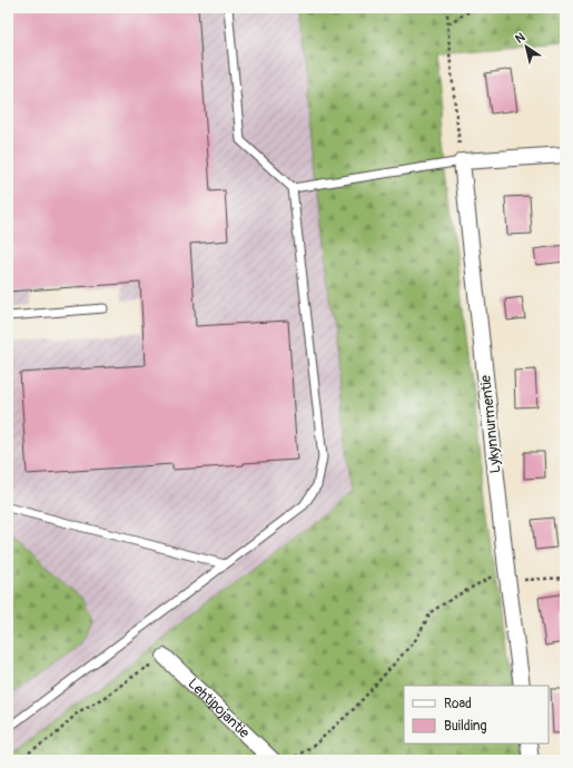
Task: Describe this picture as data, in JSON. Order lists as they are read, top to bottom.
{
  "streets": {
    "street": ["Lykynnurmentie", "Lehtipojantie"]
  },
  "legend": ["Road", "Building"],
  "north": "top left"
}
